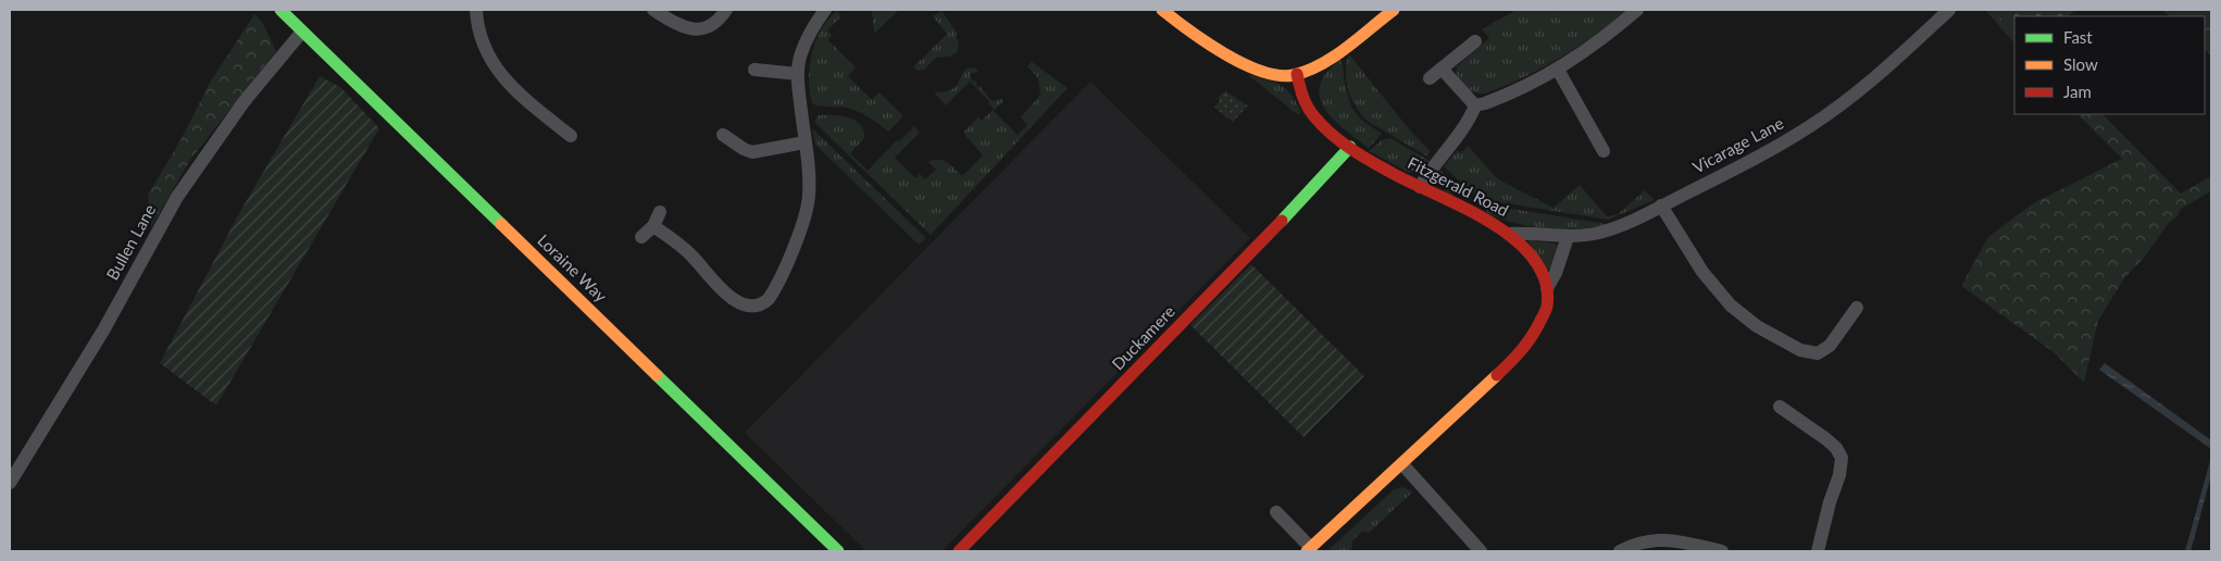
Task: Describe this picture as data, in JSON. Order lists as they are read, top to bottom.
{
  "streets": {
    "street": [
      "Vicarage Lane",
      "Fitzgerald Road",
      "Bullen Lane",
      "Loraine Way",
      "Duckamere"
    ]
  },
  "crossings": [
    ["Vicarage Lane", "Fitzgerald Road"],
    ["Fitzgerald Road", "Duckamere"],
    ["Bullen Lane", "Loraine Way"]
  ],
  "legend": ["Fast", "Slow", "Jam"]
}
